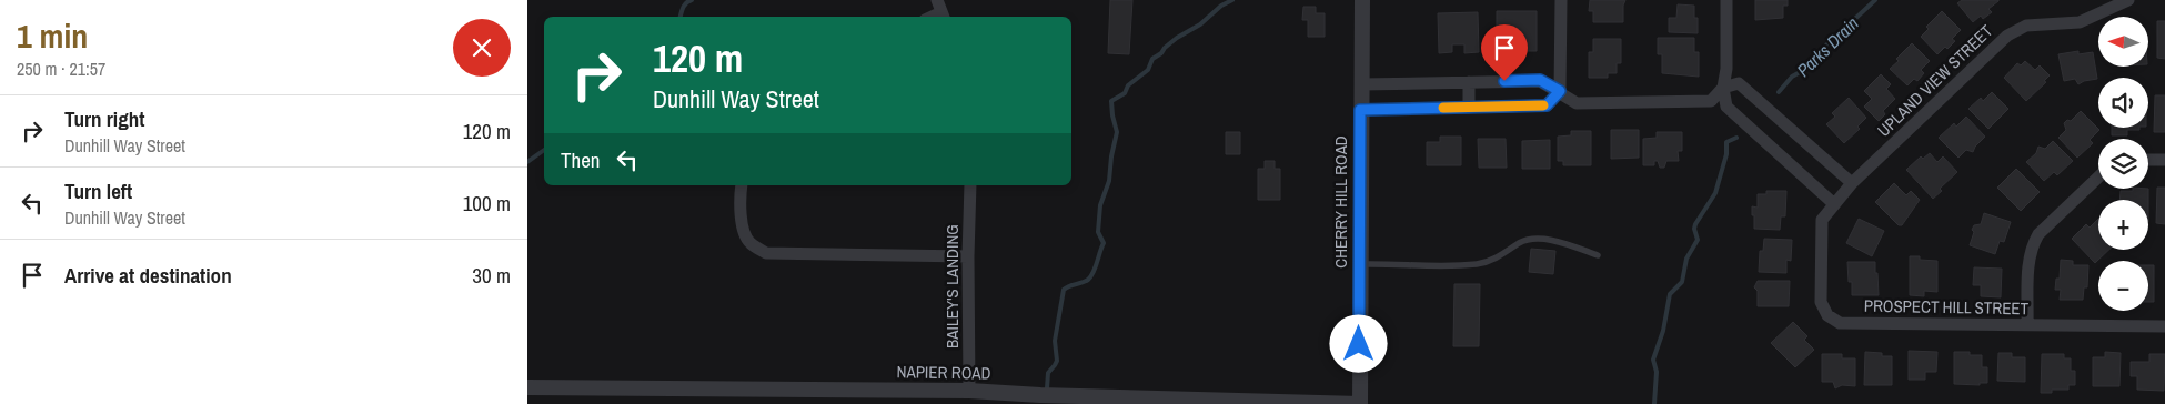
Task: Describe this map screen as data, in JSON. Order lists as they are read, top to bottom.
{
  "streets": {
    "street": [
      "UPLAND VIEW STREET",
      "CHERRY HILL ROAD",
      "BAILEY'S LANDING",
      "PROSPECT HILL STREET",
      "NAPIER ROAD"
    ]
  },
  "crossings": [
    ["UPLAND VIEW STREET", "PROSPECT HILL STREET"],
    ["CHERRY HILL ROAD", "NAPIER ROAD"],
    ["BAILEY'S LANDING", "NAPIER ROAD"]
  ],
  "water": ["Parks Drain"],
  "north": "left",
  "page": {
    "heading": ["1 min", "250 m · 21:57"],
    "map_buttons": ["+", "−"],
    "turn": ["120 m", "Dunhill Way Street"],
    "list": [
      {
        "name": "Turn right",
        "note": "Dunhill Way Street",
        "value": "120 m"
      },
      {
        "name": "Turn left",
        "note": "Dunhill Way Street",
        "value": "100 m"
      },
      {
        "name": "Arrive at destination",
        "value": "30 m"
      }
    ],
    "then": "Then"
  }
}
